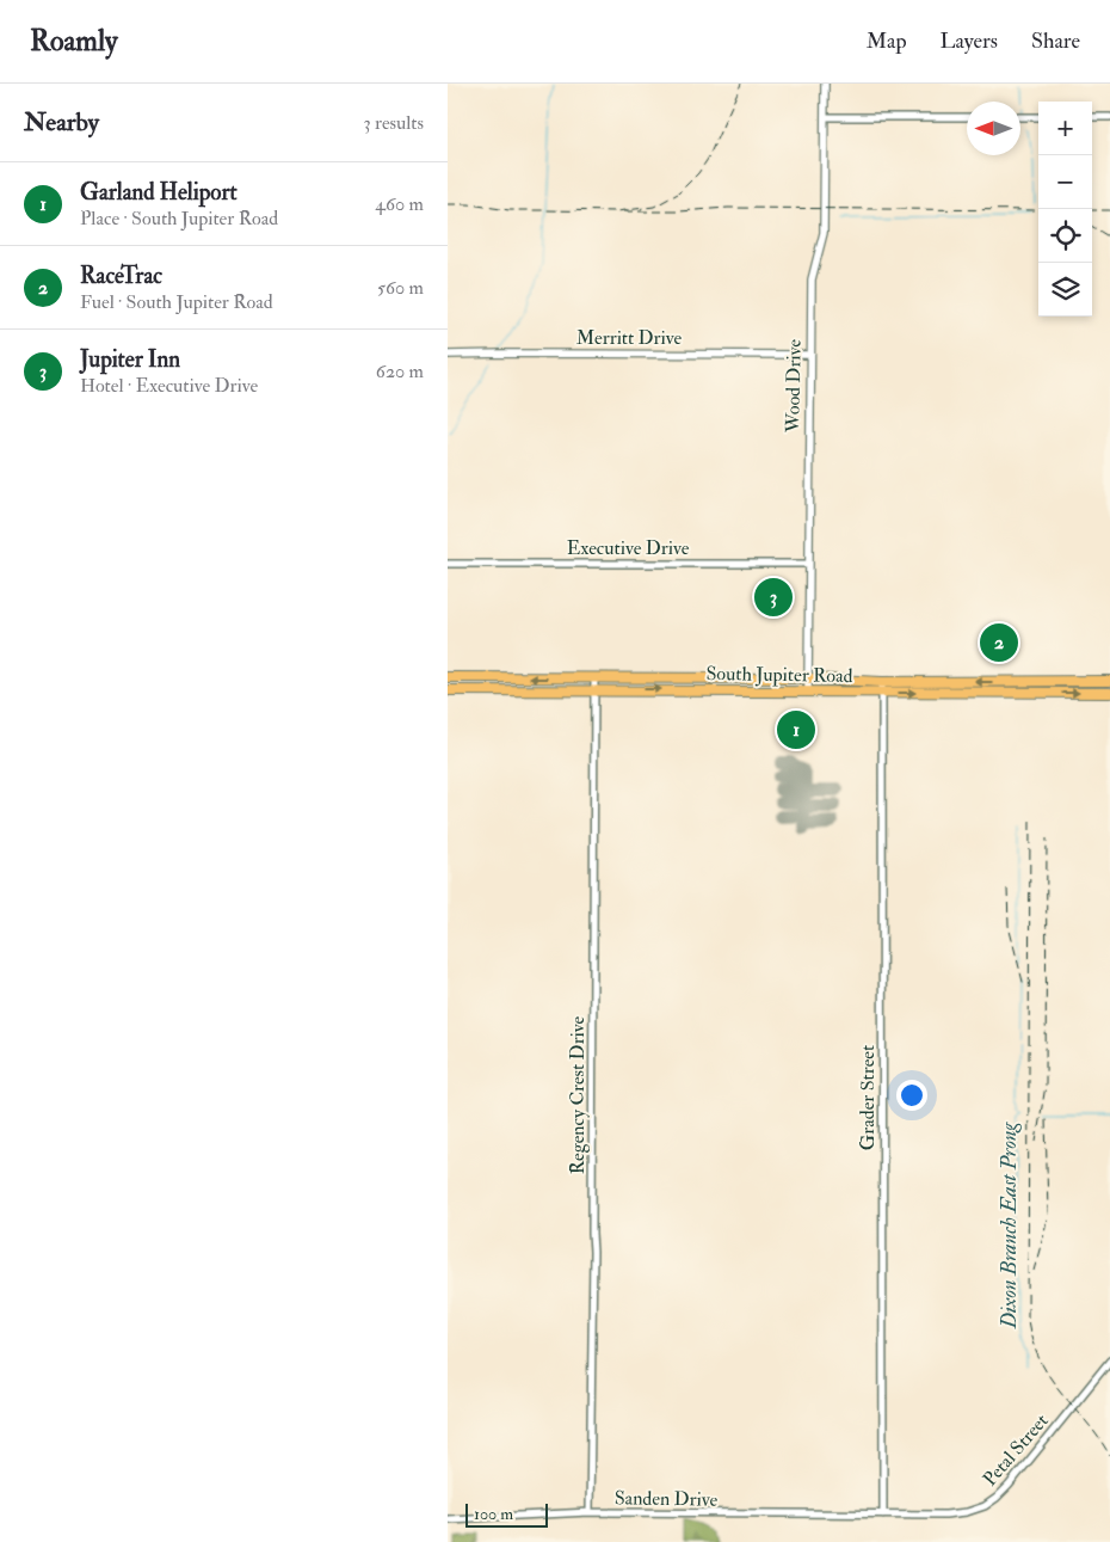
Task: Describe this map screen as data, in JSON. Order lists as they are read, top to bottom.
{
  "streets": {
    "main road": ["South Jupiter Road"],
    "street": [
      "Merritt Drive",
      "Wood Drive",
      "Executive Drive",
      "Regency Crest Drive",
      "Grader Street",
      "Petal Street",
      "Sanden Drive"
    ]
  },
  "crossings": [
    ["Merritt Drive", "Wood Drive"],
    ["Wood Drive", "Executive Drive"],
    ["Wood Drive", "South Jupiter Road"],
    ["South Jupiter Road", "Regency Crest Drive"],
    ["South Jupiter Road", "Grader Street"],
    ["Regency Crest Drive", "Sanden Drive"],
    ["Grader Street", "Petal Street"],
    ["Grader Street", "Sanden Drive"],
    ["Petal Street", "Sanden Drive"]
  ],
  "water": ["Dixon Branch East Prong"],
  "scale_bar": "100 m",
  "north": "left",
  "page": {
    "header": "Roamly",
    "nav": ["Map", "Layers", "Share"],
    "heading": ["Nearby", "3 results"],
    "map_buttons": ["+", "−"],
    "list": [
      {
        "mark": "1",
        "name": "Garland Heliport",
        "note": "Place · South Jupiter Road",
        "value": "460 m"
      },
      {
        "mark": "2",
        "name": "RaceTrac",
        "note": "Fuel · South Jupiter Road",
        "value": "560 m"
      },
      {
        "mark": "3",
        "name": "Jupiter Inn",
        "note": "Hotel · Executive Drive",
        "value": "620 m"
      }
    ],
    "pins": ["3", "2", "1"],
    "scale": "100 m"
  }
}
